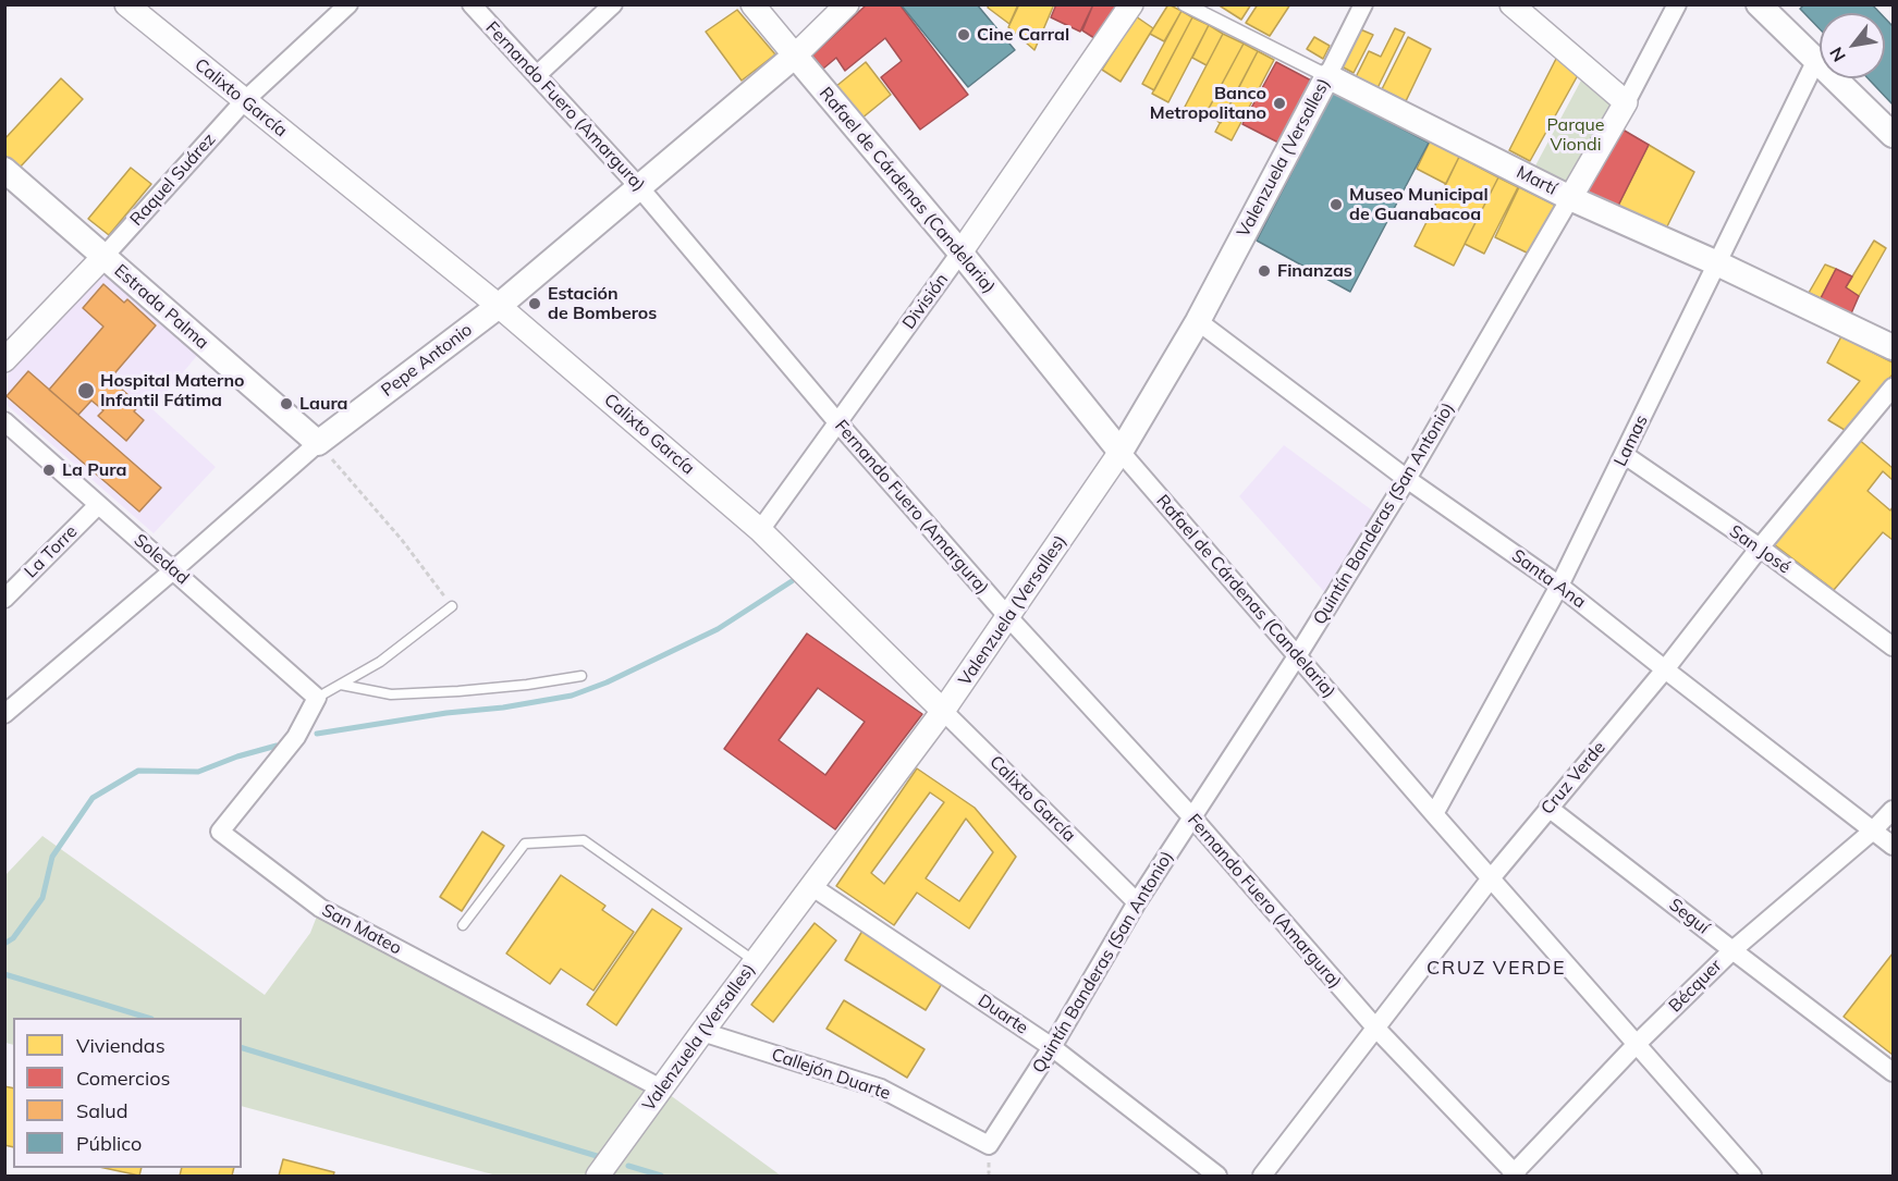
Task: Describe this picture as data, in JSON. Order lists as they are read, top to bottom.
{
  "streets": {
    "main road": [
      "Valenzuela (Versalles)",
      "Martí",
      "Rafael de Cárdenas (Candelaria)",
      "Estrada Palma",
      "Pepe Antonio"
    ],
    "street": [
      "Calixto García",
      "Fernando Fuero (Amargura)",
      "Raquel Suárez",
      "División",
      "Lamas",
      "Quintín Banderas (San Antonio)",
      "San José",
      "La Torre",
      "Soledad",
      "Santa Ana",
      "Cruz Verde",
      "Seguí",
      "San Mateo",
      "Bécquer",
      "Duarte",
      "Callejón Duarte"
    ]
  },
  "crossings": [
    ["Calixto García", "Valenzuela (Versalles)"],
    ["Calixto García", "Raquel Suárez"],
    ["Calixto García", "División"],
    ["Calixto García", "Pepe Antonio"],
    ["Calixto García", "Quintín Banderas (San Antonio)"],
    ["Fernando Fuero (Amargura)", "Valenzuela (Versalles)"],
    ["Fernando Fuero (Amargura)", "División"],
    ["Fernando Fuero (Amargura)", "Pepe Antonio"],
    ["Fernando Fuero (Amargura)", "Quintín Banderas (San Antonio)"],
    ["Fernando Fuero (Amargura)", "Cruz Verde"],
    ["Fernando Fuero (Amargura)", "Bécquer"],
    ["Valenzuela (Versalles)", "Martí"],
    ["Valenzuela (Versalles)", "Rafael de Cárdenas (Candelaria)"],
    ["Valenzuela (Versalles)", "Santa Ana"],
    ["Valenzuela (Versalles)", "San Mateo"],
    ["Valenzuela (Versalles)", "Duarte"],
    ["Valenzuela (Versalles)", "Callejón Duarte"],
    ["Raquel Suárez", "Estrada Palma"],
    ["Martí", "Lamas"],
    ["Martí", "Quintín Banderas (San Antonio)"],
    ["Rafael de Cárdenas (Candelaria)", "División"],
    ["Rafael de Cárdenas (Candelaria)", "Pepe Antonio"],
    ["Rafael de Cárdenas (Candelaria)", "Lamas"],
    ["Rafael de Cárdenas (Candelaria)", "Quintín Banderas (San Antonio)"],
    ["Rafael de Cárdenas (Candelaria)", "Cruz Verde"],
    ["Rafael de Cárdenas (Candelaria)", "Bécquer"],
    ["Estrada Palma", "Pepe Antonio"],
    ["Pepe Antonio", "Soledad"],
    ["Lamas", "San José"],
    ["Lamas", "Santa Ana"],
    ["Quintín Banderas (San Antonio)", "Santa Ana"],
    ["Quintín Banderas (San Antonio)", "Duarte"],
    ["Quintín Banderas (San Antonio)", "Callejón Duarte"],
    ["San José", "Cruz Verde"],
    ["La Torre", "Soledad"],
    ["Soledad", "San Mateo"],
    ["Santa Ana", "Cruz Verde"],
    ["Santa Ana", "Bécquer"],
    ["Cruz Verde", "Seguí"],
    ["Seguí", "Bécquer"]
  ],
  "districts": ["CRUZ VERDE"],
  "parks": ["Parque Viondi"],
  "places": [
    "Cine Carral",
    "Banco Metropolitano",
    "Museo Municipal de Guanabacoa",
    "Finanzas",
    "Estación de Bomberos",
    "Hospital Materno Infantil Fátima",
    "Laura",
    "La Pura"
  ],
  "legend": [
    "Viviendas",
    "Comercios",
    "Salud",
    "Público"
  ],
  "north": "bottom left"
}
